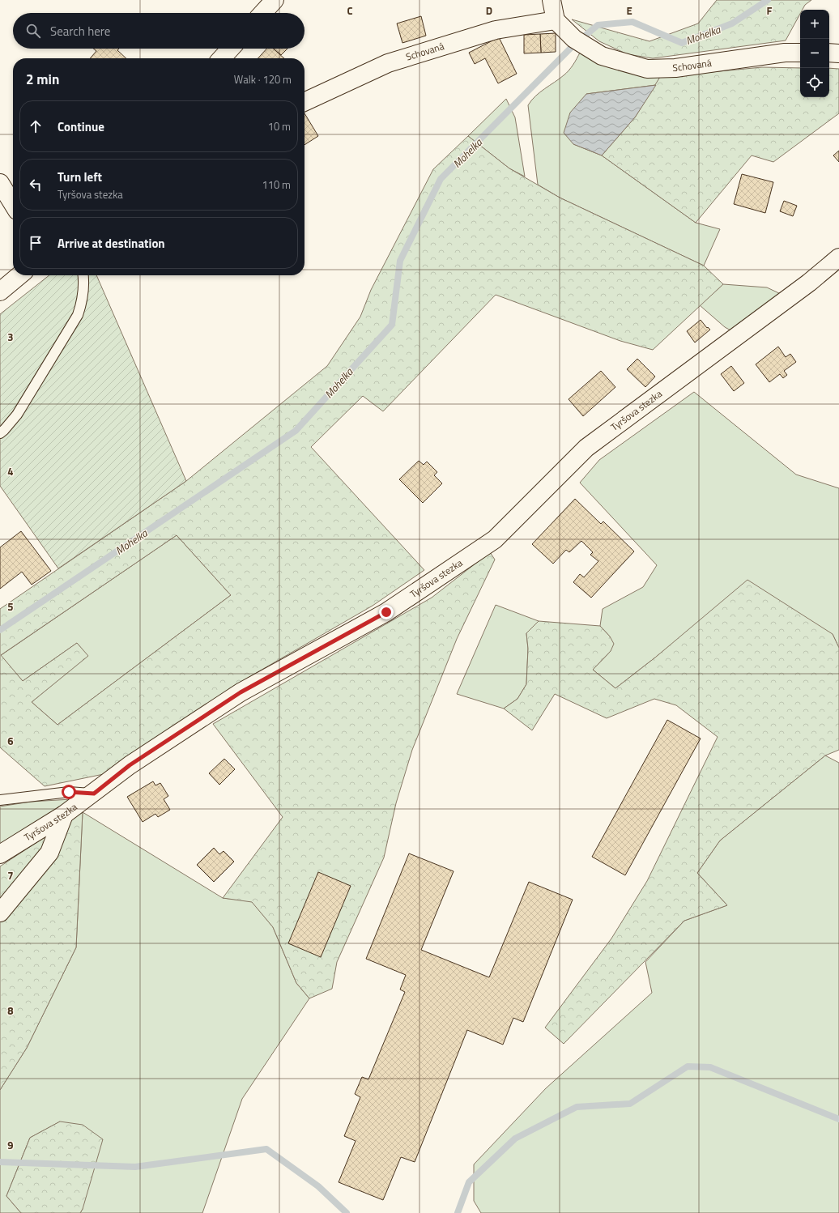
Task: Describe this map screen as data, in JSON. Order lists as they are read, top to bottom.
{
  "streets": {
    "street": ["Schovaná", "Tyršova stezka"]
  },
  "water": ["Mohelka"],
  "page": {
    "map_buttons": ["+", "−"],
    "search": "Search here",
    "heading": ["2 min", "Walk · 120 m"],
    "list": [
      ["Continue", "10 m"],
      ["Turn left", "Tyršova stezka", "110 m"],
      "Arrive at destination"
    ]
  },
  "grid": {
    "columns": [
      "C",
      "D",
      "E",
      "F"
    ],
    "rows": [
      "3",
      "4",
      "5",
      "6",
      "7",
      "8",
      "9"
    ]
  }
}
